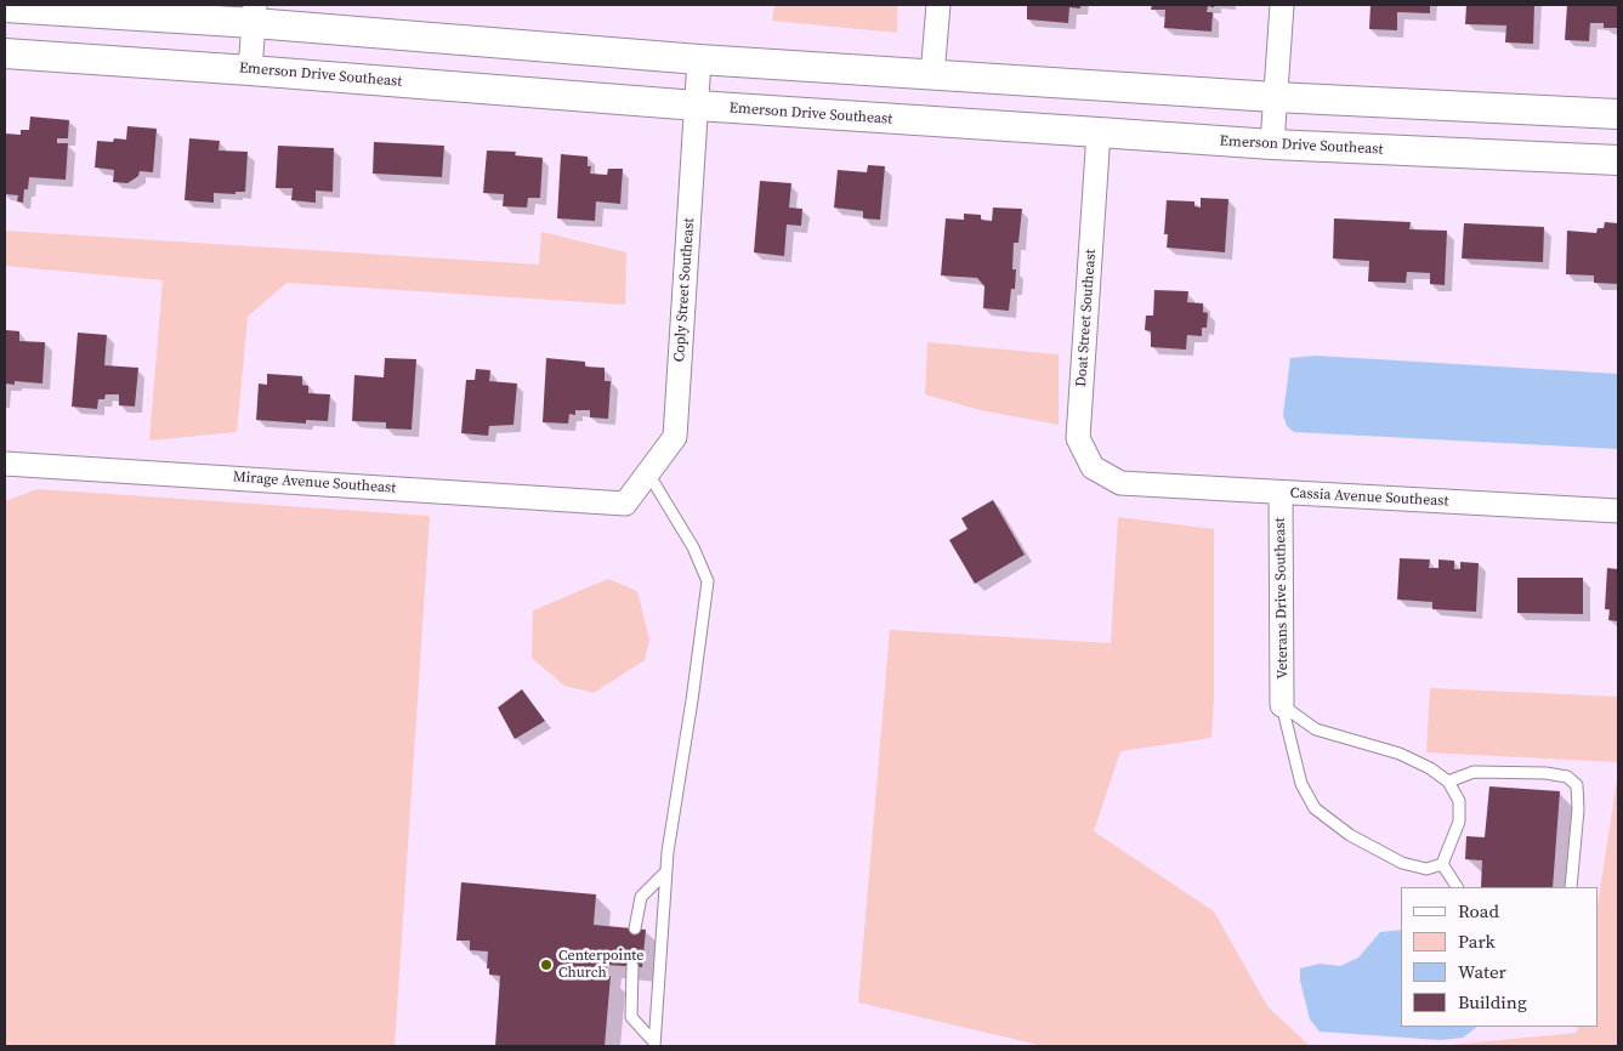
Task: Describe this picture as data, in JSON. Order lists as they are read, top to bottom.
{
  "streets": {
    "street": [
      "Emerson Drive Southeast",
      "Coply Street Southeast",
      "Doat Street Southeast",
      "Mirage Avenue Southeast",
      "Cassia Avenue Southeast",
      "Veterans Drive Southeast"
    ]
  },
  "crossings": [
    ["Emerson Drive Southeast", "Coply Street Southeast"],
    ["Emerson Drive Southeast", "Doat Street Southeast"],
    ["Coply Street Southeast", "Mirage Avenue Southeast"],
    ["Doat Street Southeast", "Cassia Avenue Southeast"],
    ["Cassia Avenue Southeast", "Veterans Drive Southeast"]
  ],
  "places": ["Centerpointe Church"],
  "legend": [
    "Road",
    "Park",
    "Water",
    "Building"
  ]
}
